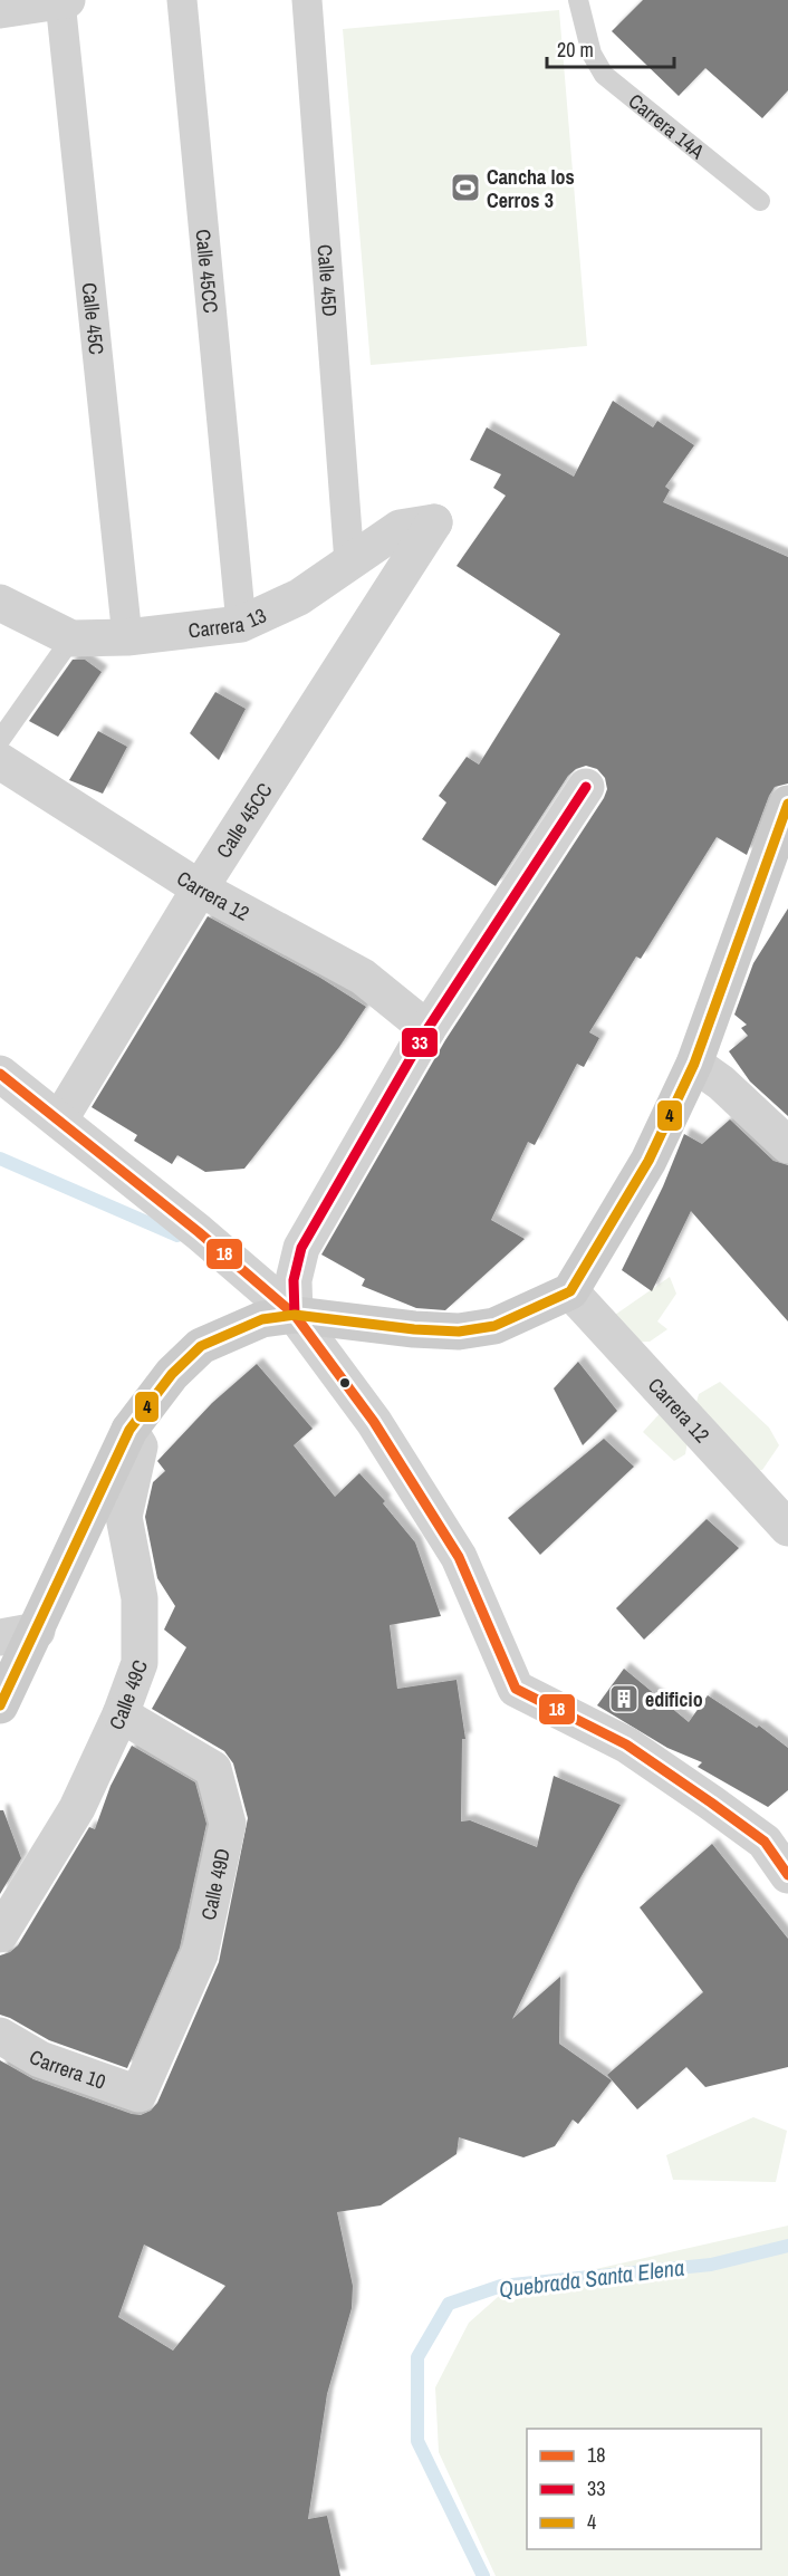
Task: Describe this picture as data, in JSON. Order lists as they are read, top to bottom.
{
  "streets": {
    "street": [
      "Calle 45CC",
      "Calle 45D",
      "Calle 45C",
      "Carrera 13",
      "Carrera 12",
      "Calle 49C",
      "Calle 49D",
      "Carrera 10"
    ],
    "lane": ["Carrera 14A"]
  },
  "crossings": [
    ["Calle 45CC", "Carrera 13"],
    ["Calle 45CC", "Carrera 12"],
    ["Calle 45D", "Carrera 13"],
    ["Calle 45C", "Carrera 13"],
    ["Calle 49C", "Calle 49D"],
    ["Calle 49D", "Carrera 10"]
  ],
  "water": ["Quebrada Santa Elena"],
  "places": {
    "sports": ["Cancha los Cerros 3"],
    "building": ["edificio"]
  },
  "lines": ["transit line 33", "transit line 4", "transit line 18"],
  "legend": ["18", "33", "4"],
  "scale_bar": "20 m"
}
